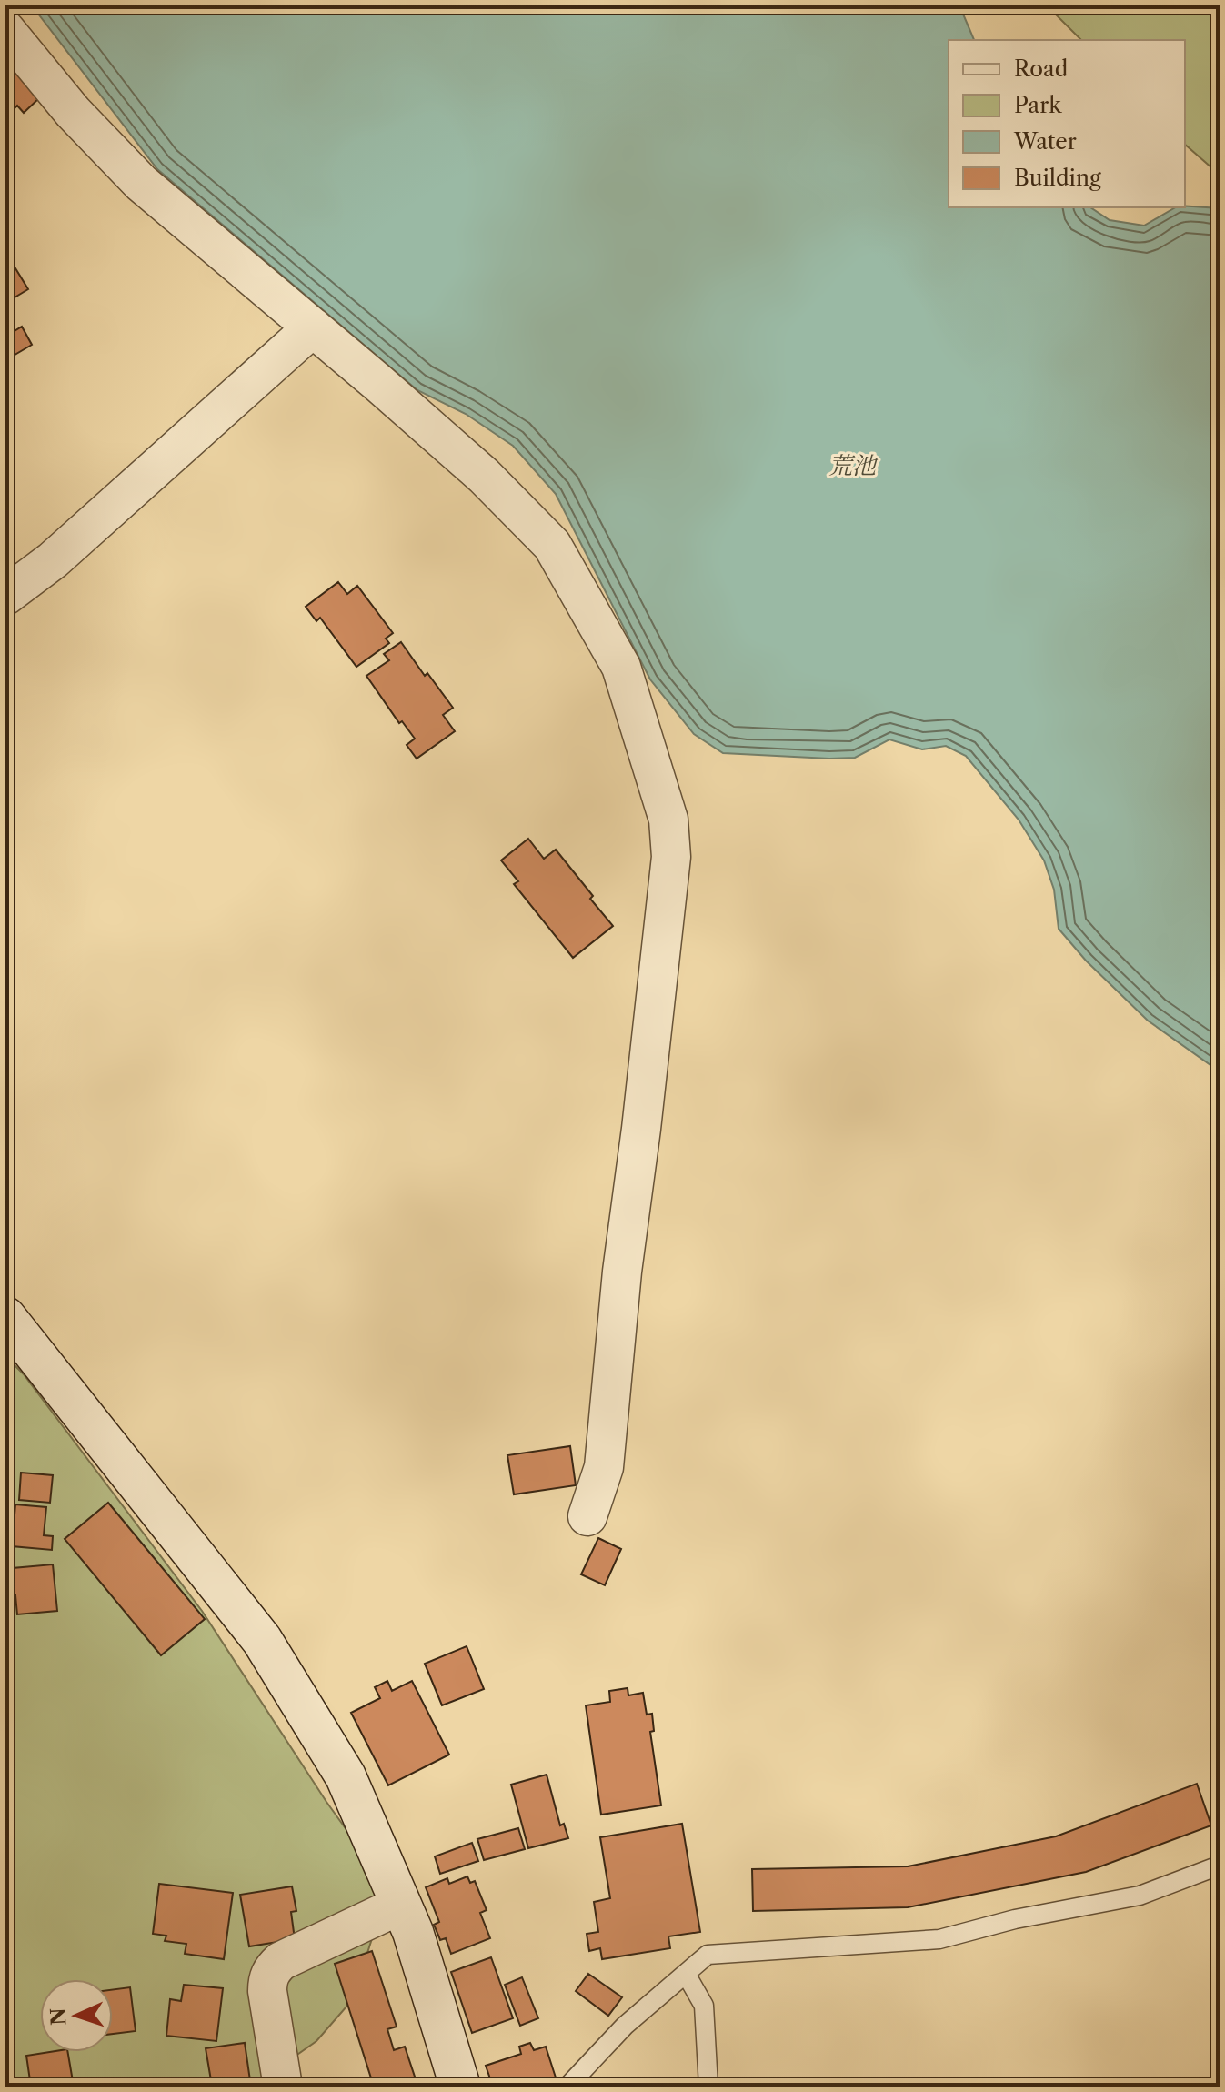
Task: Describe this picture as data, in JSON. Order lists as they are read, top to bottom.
{
  "water": ["荒池"],
  "legend": [
    "Road",
    "Park",
    "Water",
    "Building"
  ],
  "north": "left"
}
